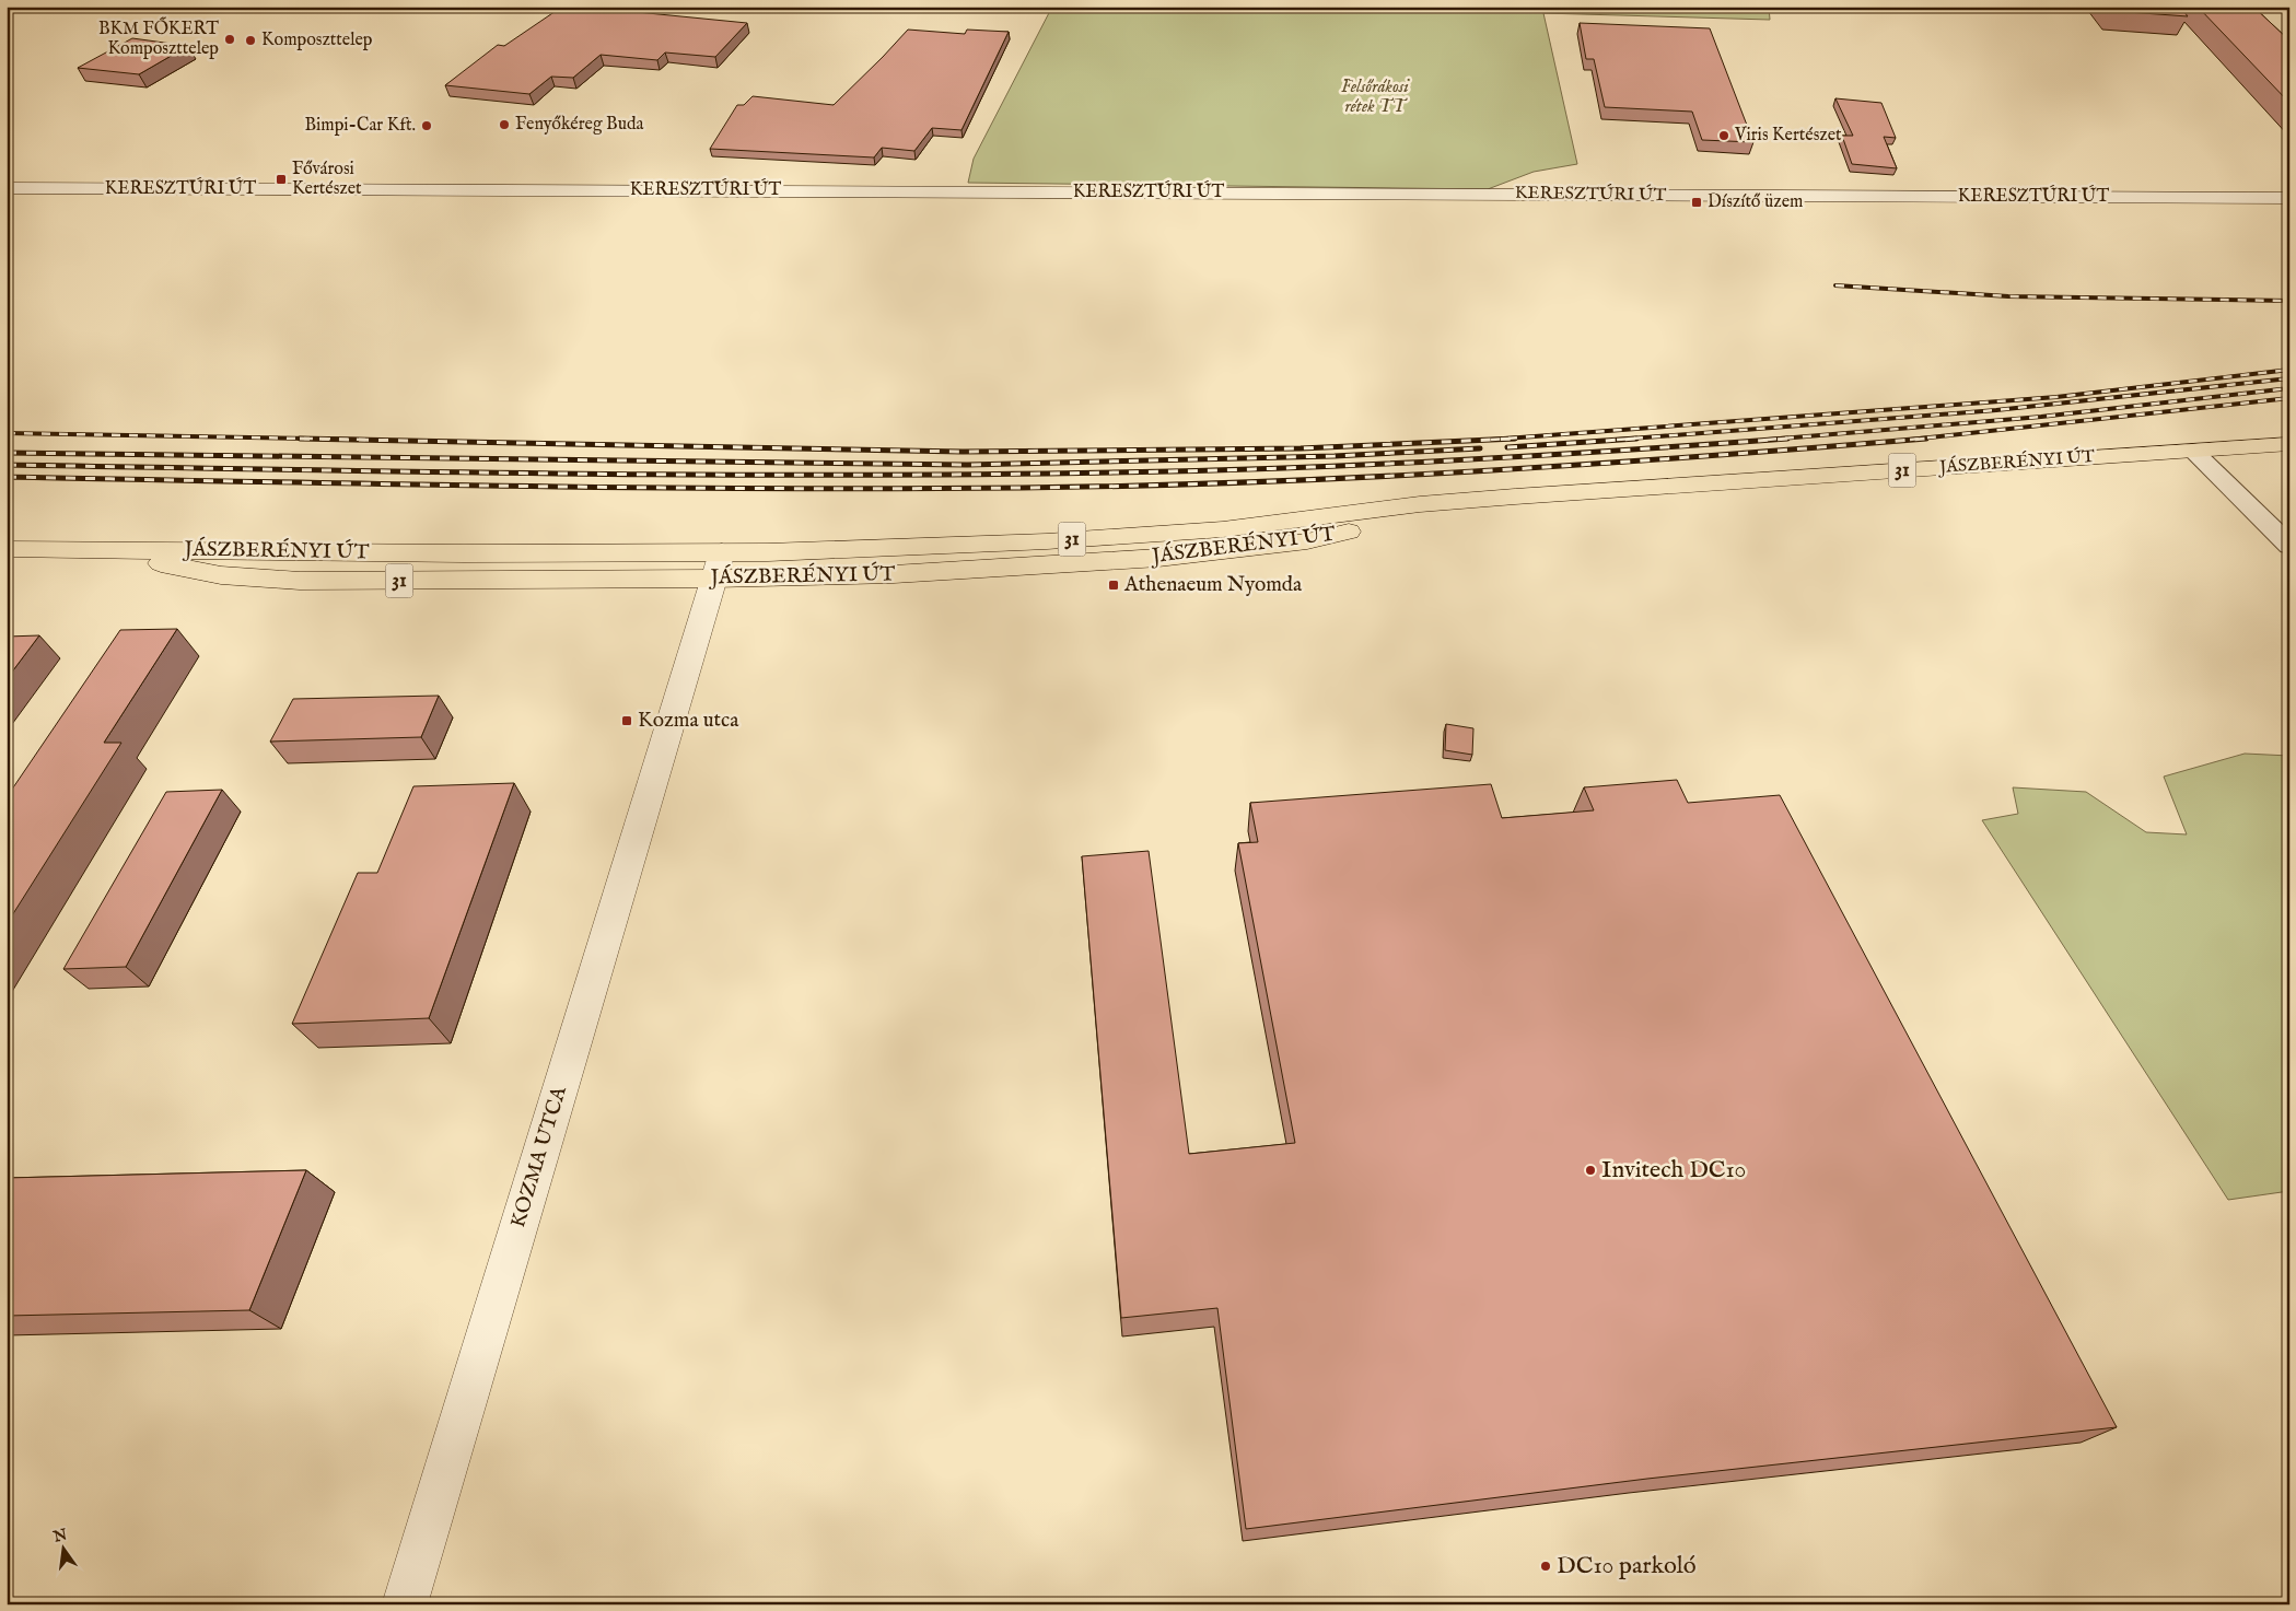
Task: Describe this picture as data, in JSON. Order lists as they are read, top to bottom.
{
  "streets": {
    "main road": [
      "KERESZTÚRI ÚT",
      "JÁSZBERÉNYI ÚT",
      "31",
      "KOZMA UTCA"
    ]
  },
  "crossings": [
    ["JÁSZBERÉNYI ÚT", "KOZMA UTCA"]
  ],
  "parks": ["Felsőrákosi rétek TT"],
  "places": {
    "other": [
      "BKM FŐKERT Komposzttelep",
      "Komposzttelep",
      "Fenyőkéreg Buda",
      "Bimpi-Car Kft.",
      "Viris Kertészet",
      "Invitech DC10",
      "DC10 parkoló"
    ],
    "transit": [
      "Fővárosi Kertészet",
      "Díszítő üzem",
      "Athenaeum Nyomda",
      "Kozma utca"
    ]
  },
  "north": "top"
}
